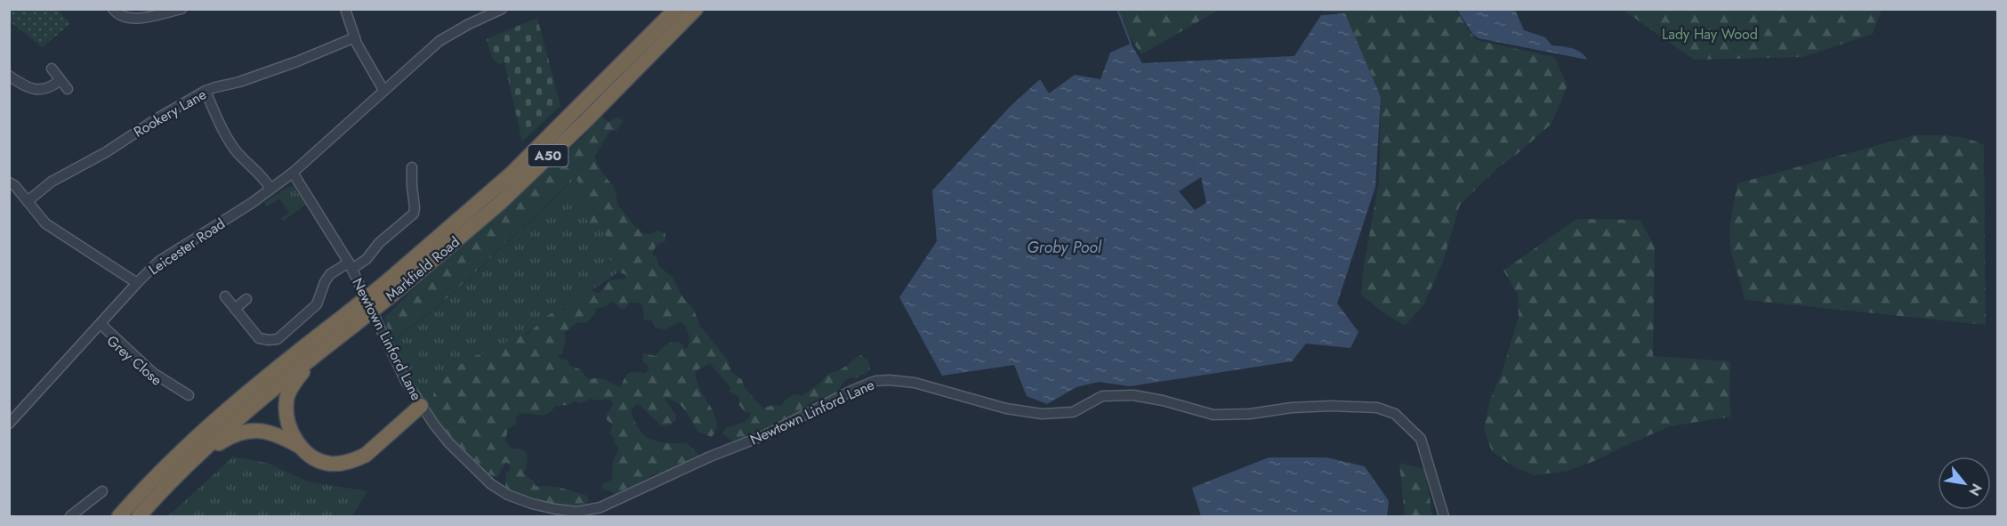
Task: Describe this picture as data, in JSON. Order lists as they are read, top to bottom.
{
  "streets": {
    "highway": ["A50", "Markfield Road"],
    "street": [
      "Rookery Lane",
      "Leicester Road",
      "Newtown Linford Lane",
      "Grey Close"
    ]
  },
  "crossings": [
    ["Leicester Road", "Newtown Linford Lane"],
    ["Leicester Road", "Grey Close"]
  ],
  "water": ["Groby Pool"],
  "parks": ["Lady Hay Wood"],
  "north": "bottom right"
}
